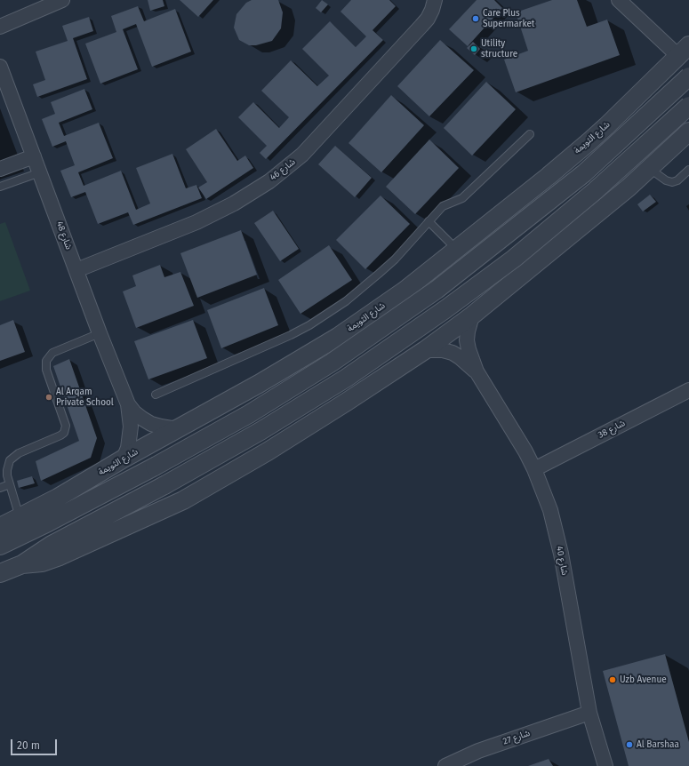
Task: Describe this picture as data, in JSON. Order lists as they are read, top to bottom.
{
  "streets": {
    "street": [
      "شارع الثويمة",
      "شارع 46",
      "شارع 48",
      "شارع 38",
      "شارع 40",
      "شارع 27"
    ]
  },
  "crossings": [
    ["شارع الثويمة", "شارع 48"],
    ["شارع 46", "شارع 48"],
    ["شارع 38", "شارع 40"],
    ["شارع 40", "شارع 27"]
  ],
  "places": [
    "Care Plus Supermarket",
    "Utility structure",
    "Al Arqam Private School",
    "Uzb Avenue",
    "Al Barshaa"
  ],
  "scale_bar": "20 m"
}
